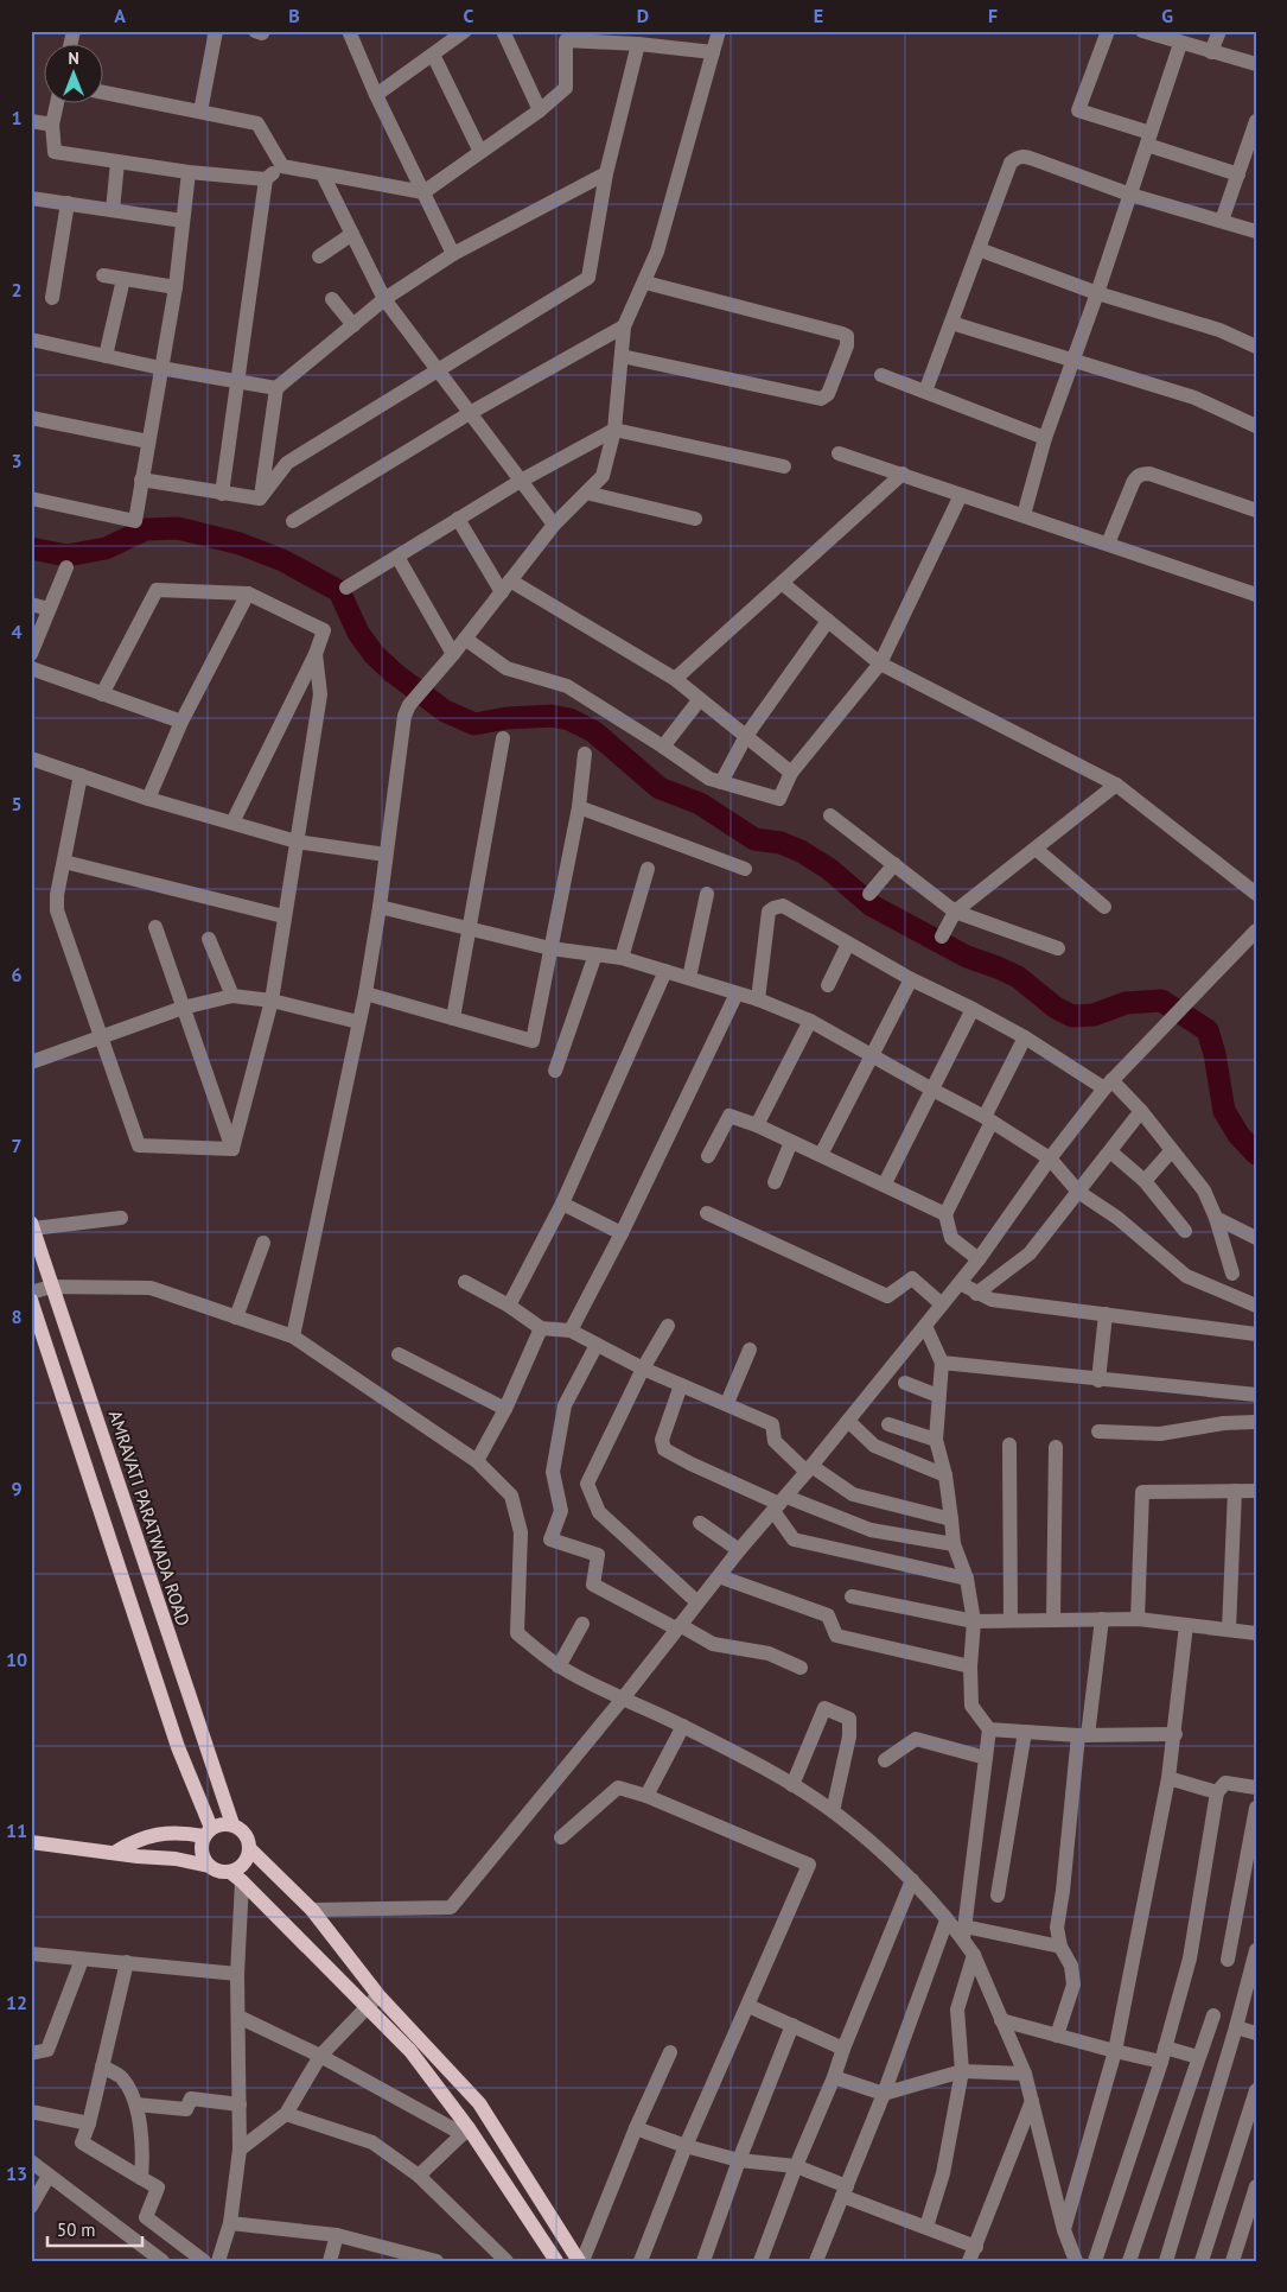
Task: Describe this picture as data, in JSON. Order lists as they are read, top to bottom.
{
  "streets": {
    "main road": ["AMRAVATI PARATWADA ROAD"]
  },
  "scale_bar": "50 m",
  "north": "top",
  "grid": {
    "columns": [
      "A",
      "B",
      "C",
      "D",
      "E",
      "F",
      "G"
    ],
    "rows": [
      "1",
      "2",
      "3",
      "4",
      "5",
      "6",
      "7",
      "8",
      "9",
      "10",
      "11",
      "12",
      "13"
    ]
  }
}
